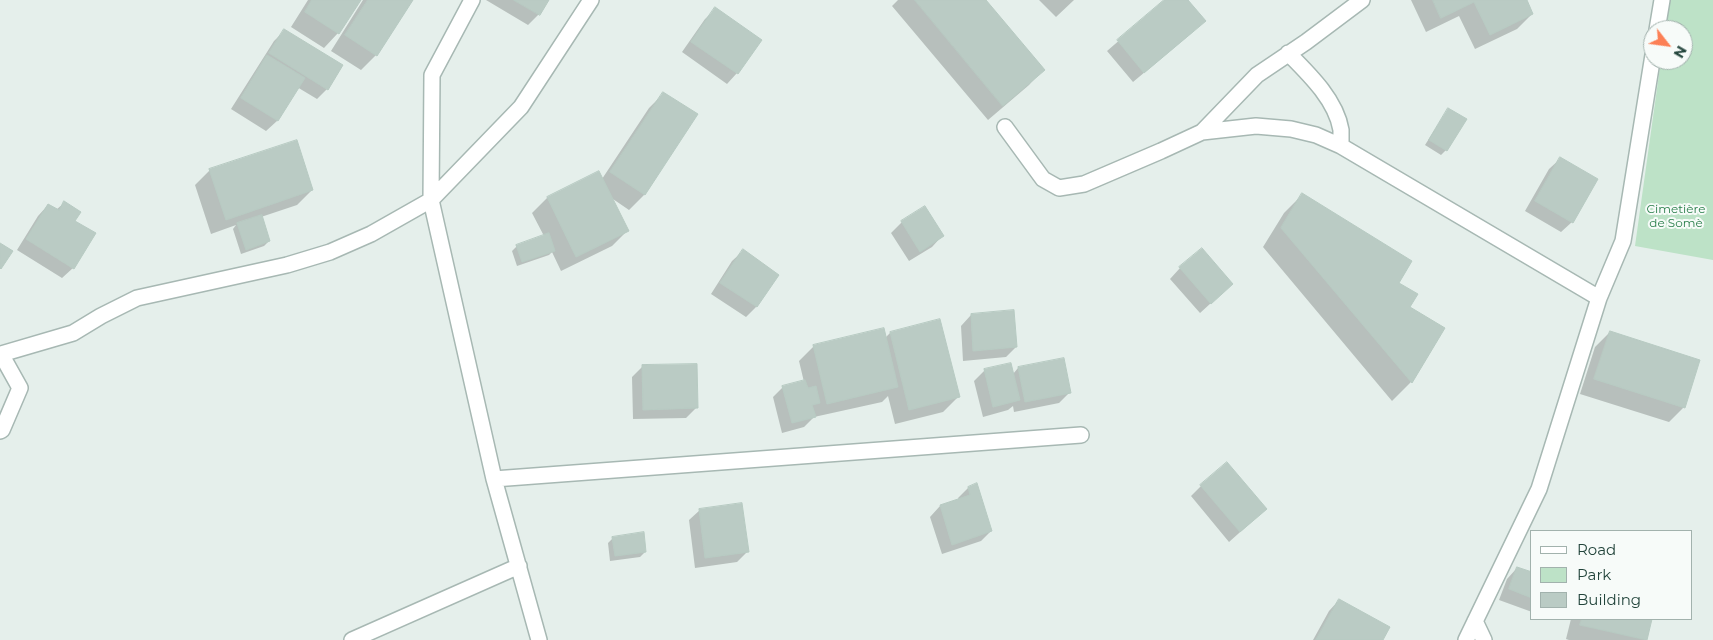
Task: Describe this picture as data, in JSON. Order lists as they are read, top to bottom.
{
  "parks": ["Cimetière de Somè"],
  "legend": ["Road", "Park", "Building"],
  "north": "bottom right"
}
